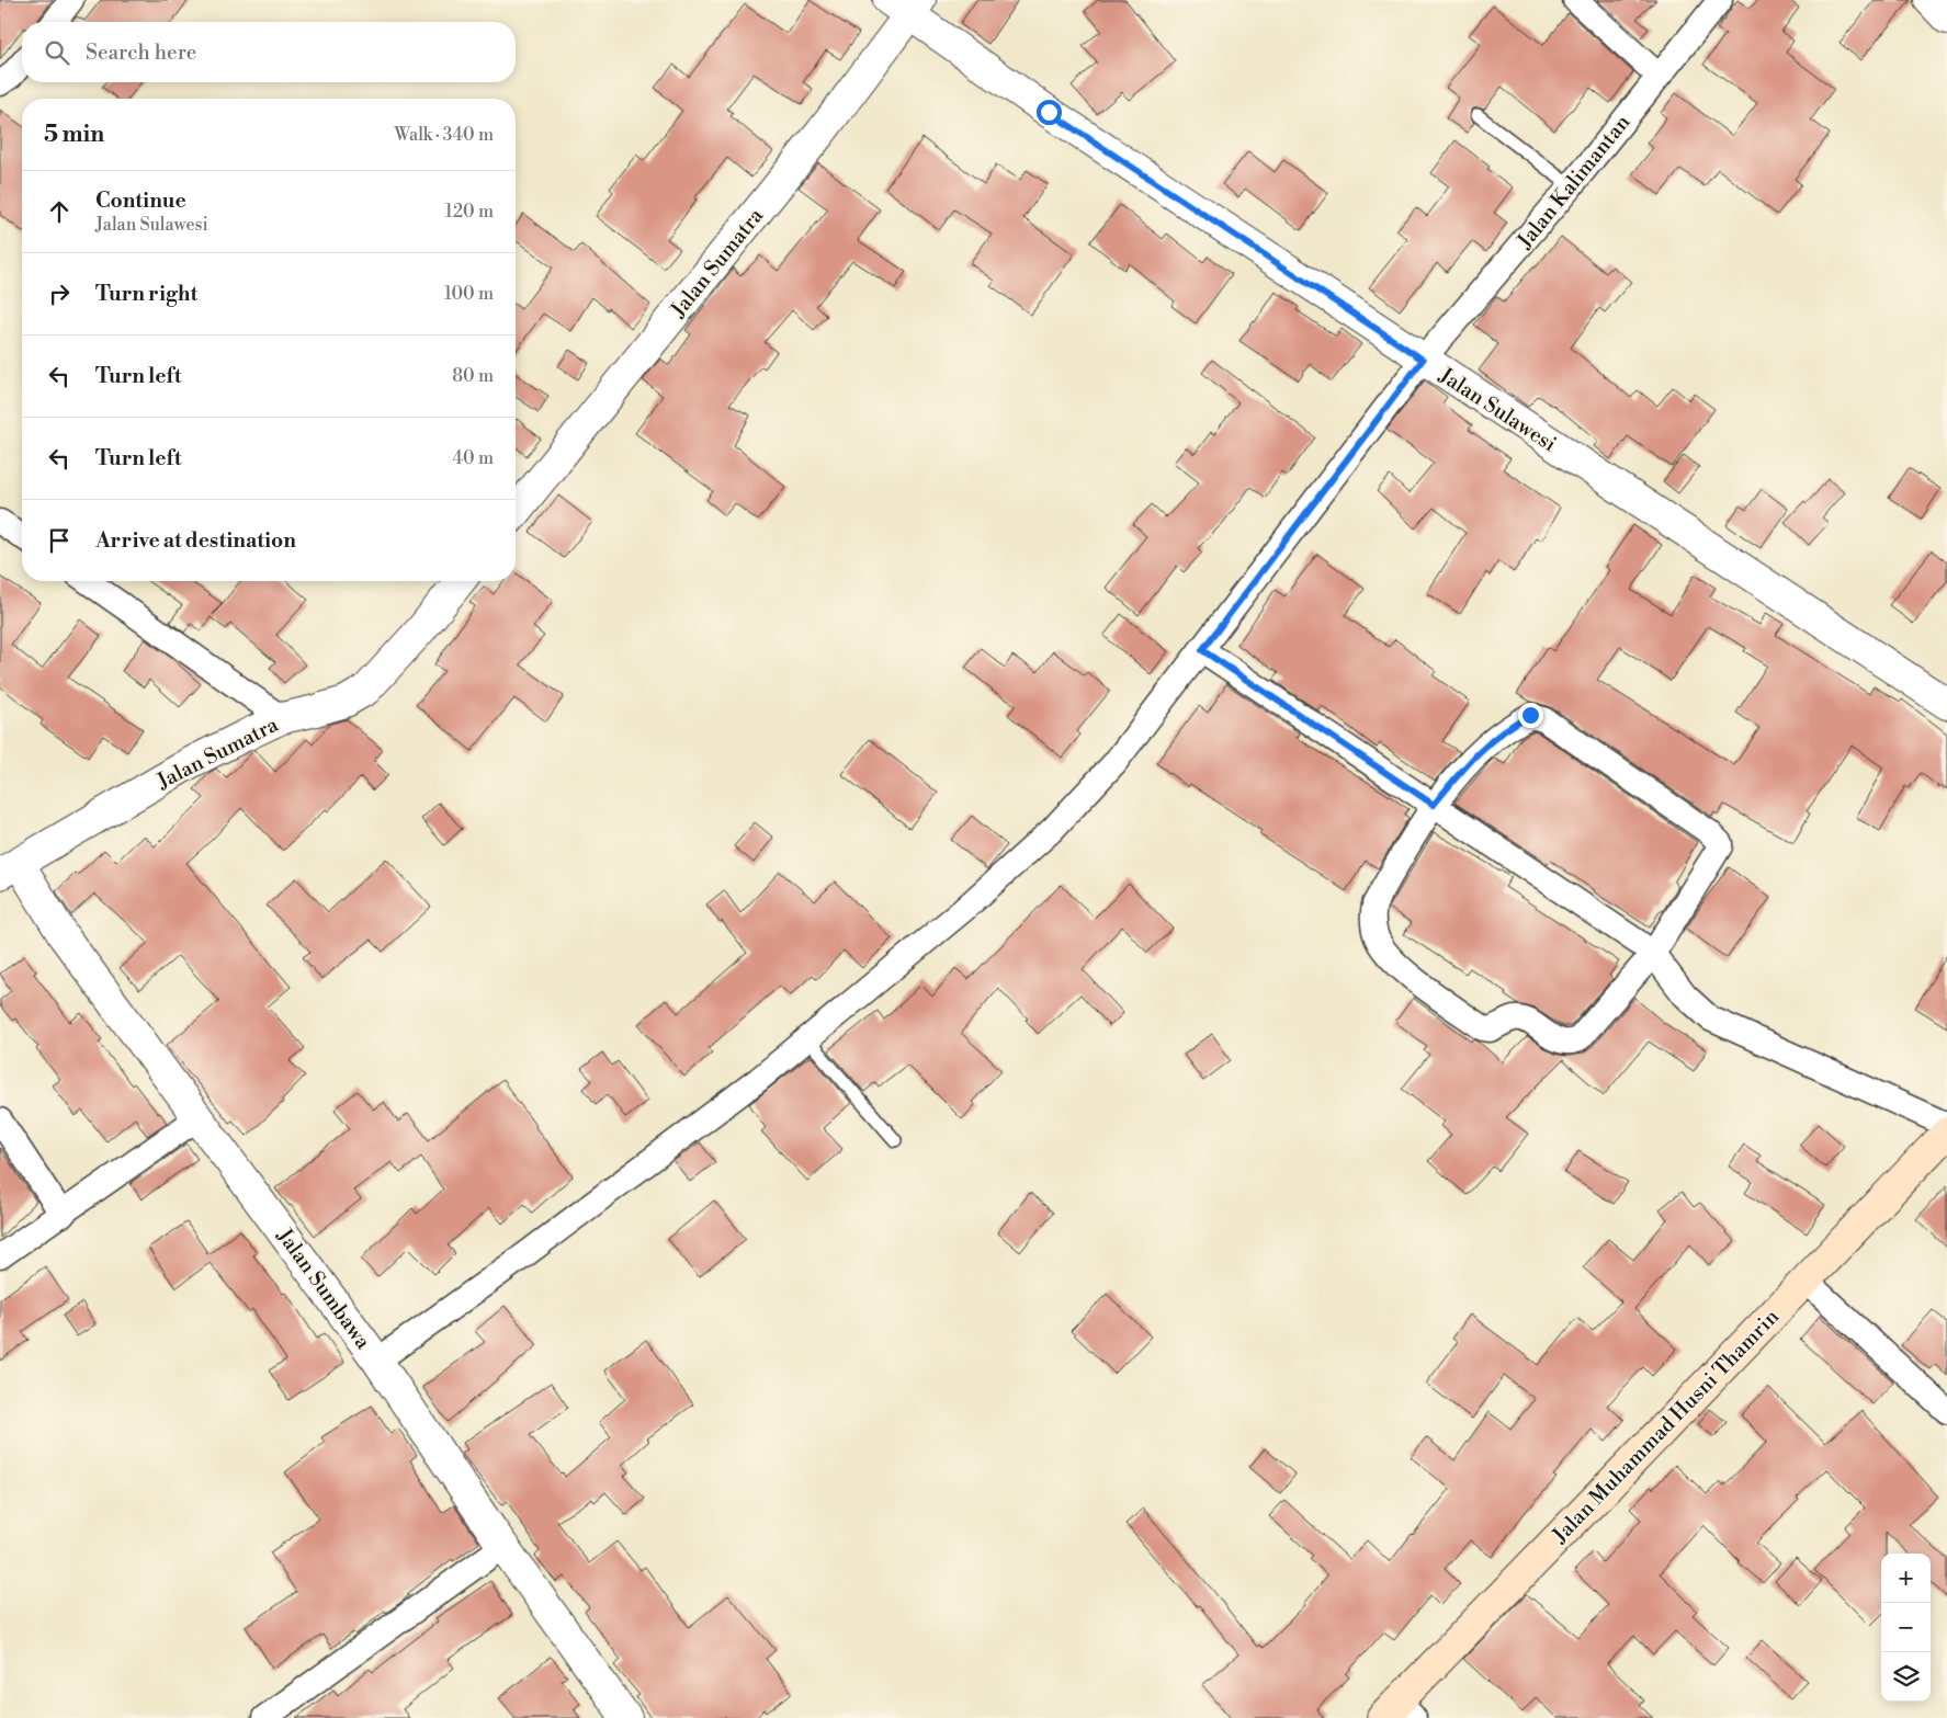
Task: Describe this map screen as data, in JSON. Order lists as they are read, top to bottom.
{
  "streets": {
    "main road": ["Jalan Muhammad Husni Thamrin"],
    "street": [
      "Jalan Kalimantan",
      "Jalan Sumatra",
      "Jalan Sulawesi",
      "Jalan Sumbawa"
    ]
  },
  "crossings": [
    ["Jalan Kalimantan", "Jalan Sulawesi"],
    ["Jalan Kalimantan", "Jalan Sumbawa"],
    ["Jalan Sumatra", "Jalan Sulawesi"],
    ["Jalan Sumatra", "Jalan Sumbawa"]
  ],
  "page": {
    "search": "Search here",
    "heading": ["5 min", "Walk · 340 m"],
    "list": [
      ["Continue", "Jalan Sulawesi", "120 m"],
      ["Turn right", "100 m"],
      ["Turn left", "80 m"],
      ["Turn left", "40 m"],
      "Arrive at destination"
    ],
    "map_buttons": ["+", "−"]
  }
}
